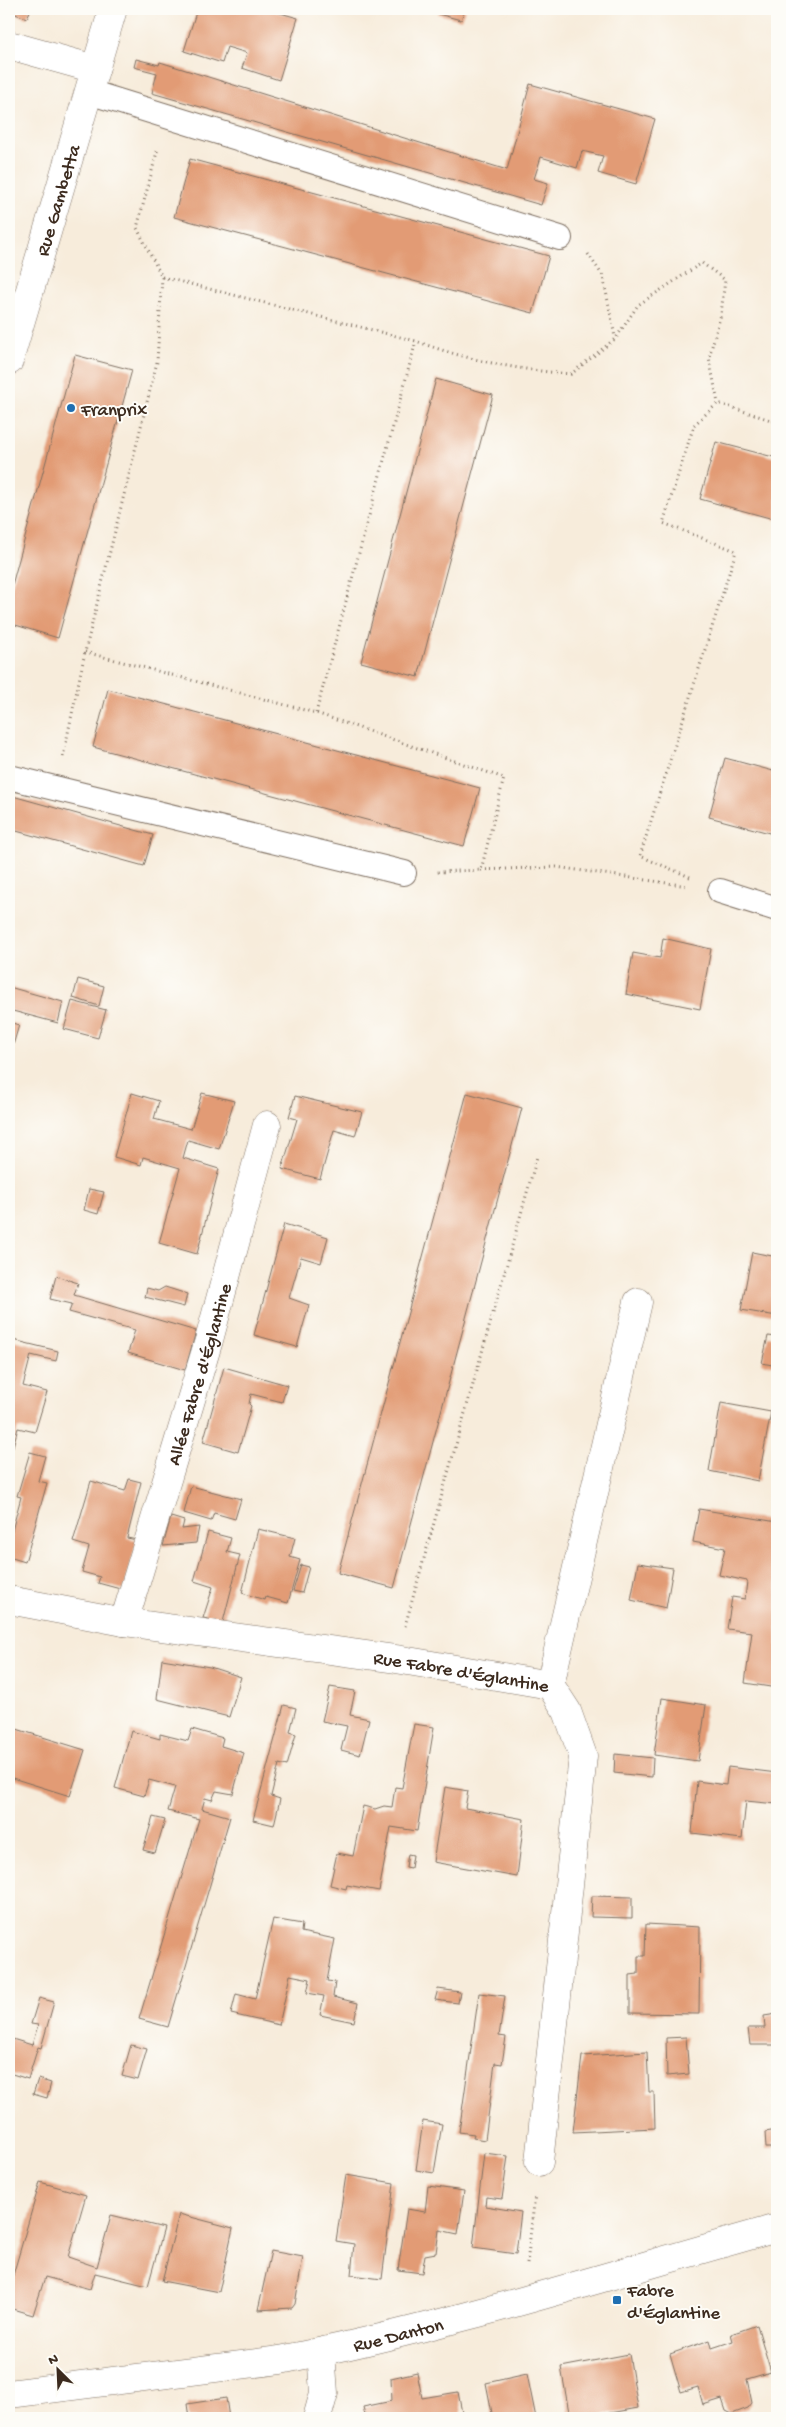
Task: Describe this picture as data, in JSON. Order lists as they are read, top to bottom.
{
  "streets": {
    "street": [
      "Rue Gambetta",
      "Allée Fabre d'Églantine",
      "Rue Fabre d'Églantine",
      "Rue Danton"
    ]
  },
  "crossings": [
    ["Allée Fabre d'Églantine", "Rue Fabre d'Églantine"]
  ],
  "places": {
    "other": ["Franprix"],
    "transit": ["Fabre d'Églantine"]
  },
  "north": "top left"
}
